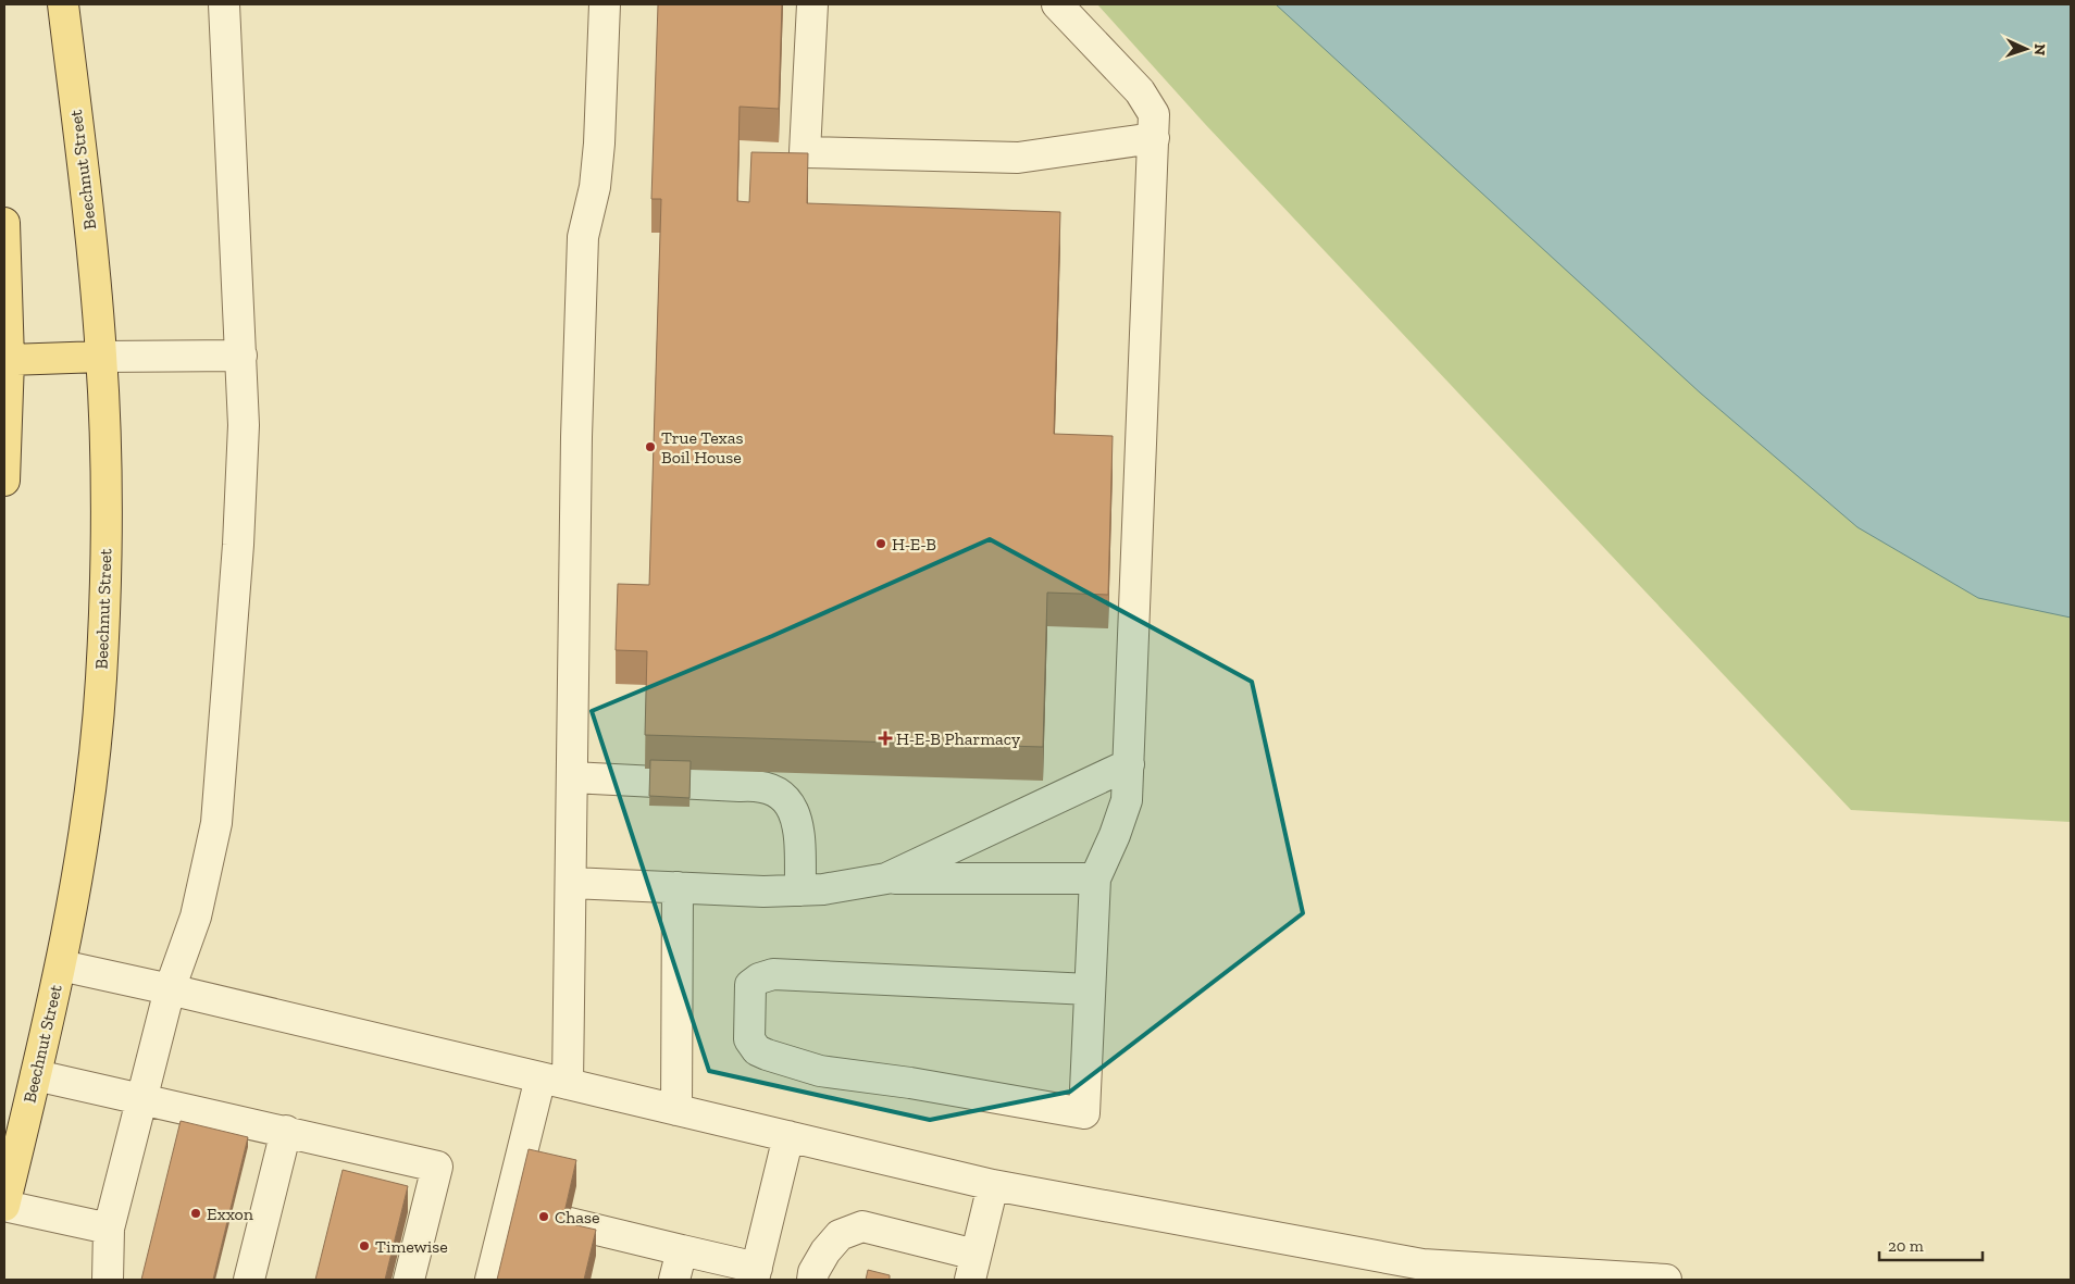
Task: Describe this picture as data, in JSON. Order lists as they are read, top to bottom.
{
  "streets": {
    "main road": ["Beechnut Street"]
  },
  "places": {
    "other": [
      "True Texas Boil House",
      "H-E-B",
      "Exxon",
      "Chase",
      "Timewise"
    ],
    "health": ["H-E-B Pharmacy"]
  },
  "scale_bar": "20 m",
  "north": "right"
}
